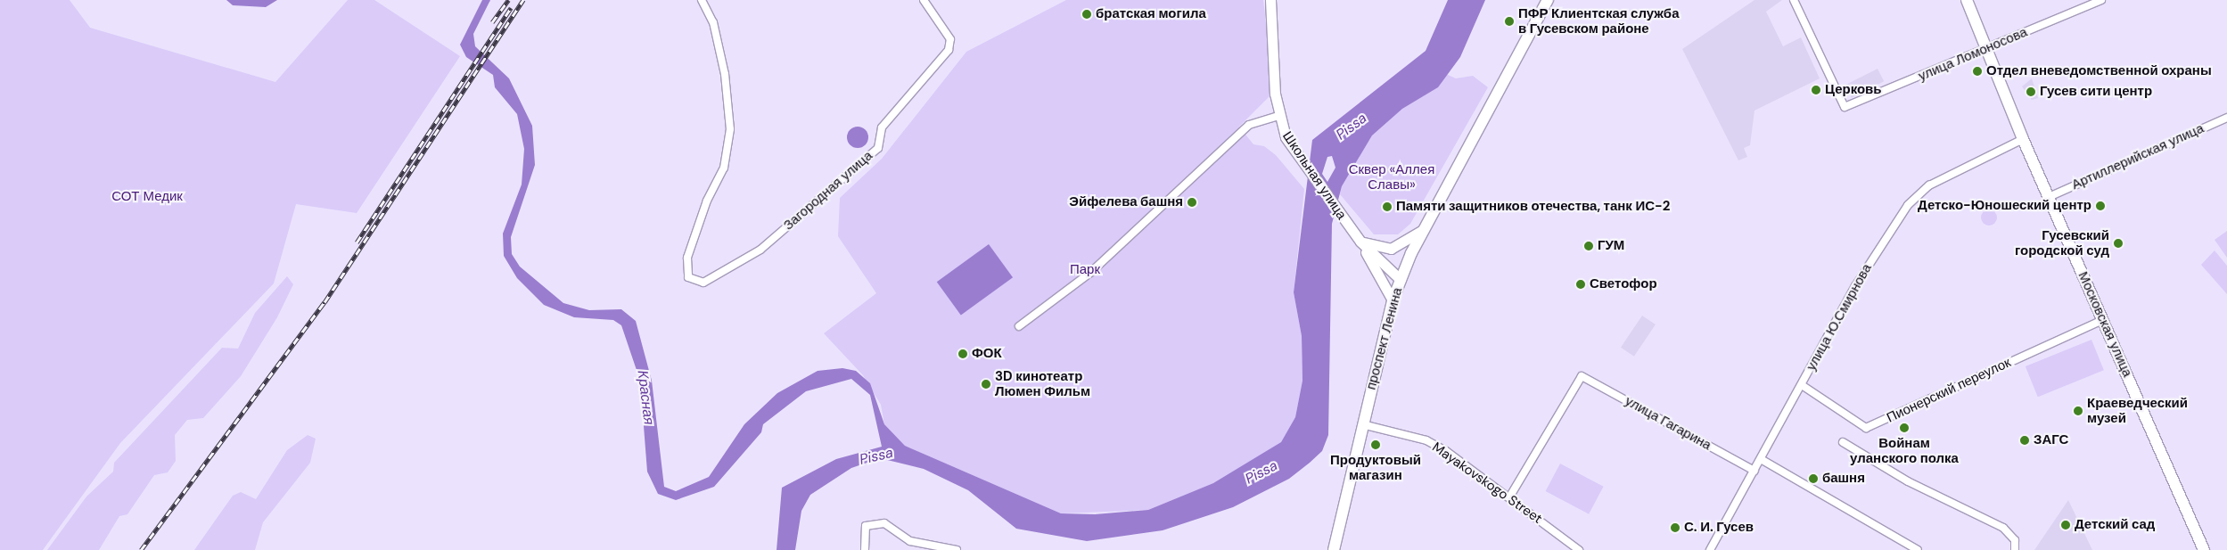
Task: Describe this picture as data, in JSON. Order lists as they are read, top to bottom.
{
  "streets": {
    "main road": ["Школьная улица", "Московская улица", "проспект Ленина"],
    "street": [
      "улица Ломоносова",
      "Артиллерийская улица",
      "Загородная улица",
      "улица Ю.Смирнова",
      "Пионерский переулок",
      "улица Гагарина",
      "Mayakovskogo Street"
    ]
  },
  "crossings": [
    ["улица Ломоносова", "Московская улица"],
    ["Артиллерийская улица", "Московская улица"],
    ["Школьная улица", "проспект Ленина"],
    ["улица Ю.Смирнова", "Московская улица"],
    ["улица Ю.Смирнова", "Пионерский переулок"],
    ["улица Ю.Смирнова", "улица Гагарина"],
    ["Московская улица", "Пионерский переулок"],
    ["проспект Ленина", "Mayakovskogo Street"],
    ["улица Гагарина", "Mayakovskogo Street"]
  ],
  "water": ["Pissa", "Красная"],
  "parks": ["Сквер «Аллея Славы»", "СОТ Медик", "Парк"],
  "places": [
    "братская могила",
    "ПФР Клиентская служба в Гусевском районе",
    "Отдел вневедомственной охраны",
    "Церковь",
    "Гусев сити центр",
    "Эйфелева башня",
    "Детско-Юношеский центр",
    "Памяти защитников отечества, танк ИС-2",
    "Гусевский городской суд",
    "ГУМ",
    "Светофор",
    "ФОК",
    "3D кинотеатр Люмен Фильм",
    "Краеведческий музей",
    "Войнам уланского полка",
    "ЗАГС",
    "Продуктовый магазин",
    "башня",
    "Детский сад",
    "С. И. Гусев"
  ]
}
